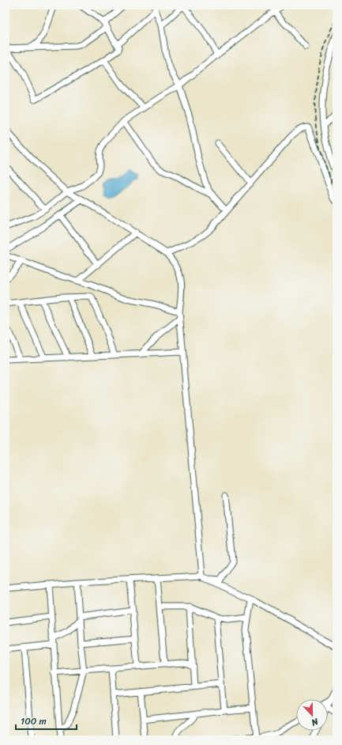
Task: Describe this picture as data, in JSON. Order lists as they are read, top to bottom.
{
  "scale_bar": "100 m",
  "north": "bottom"
}
